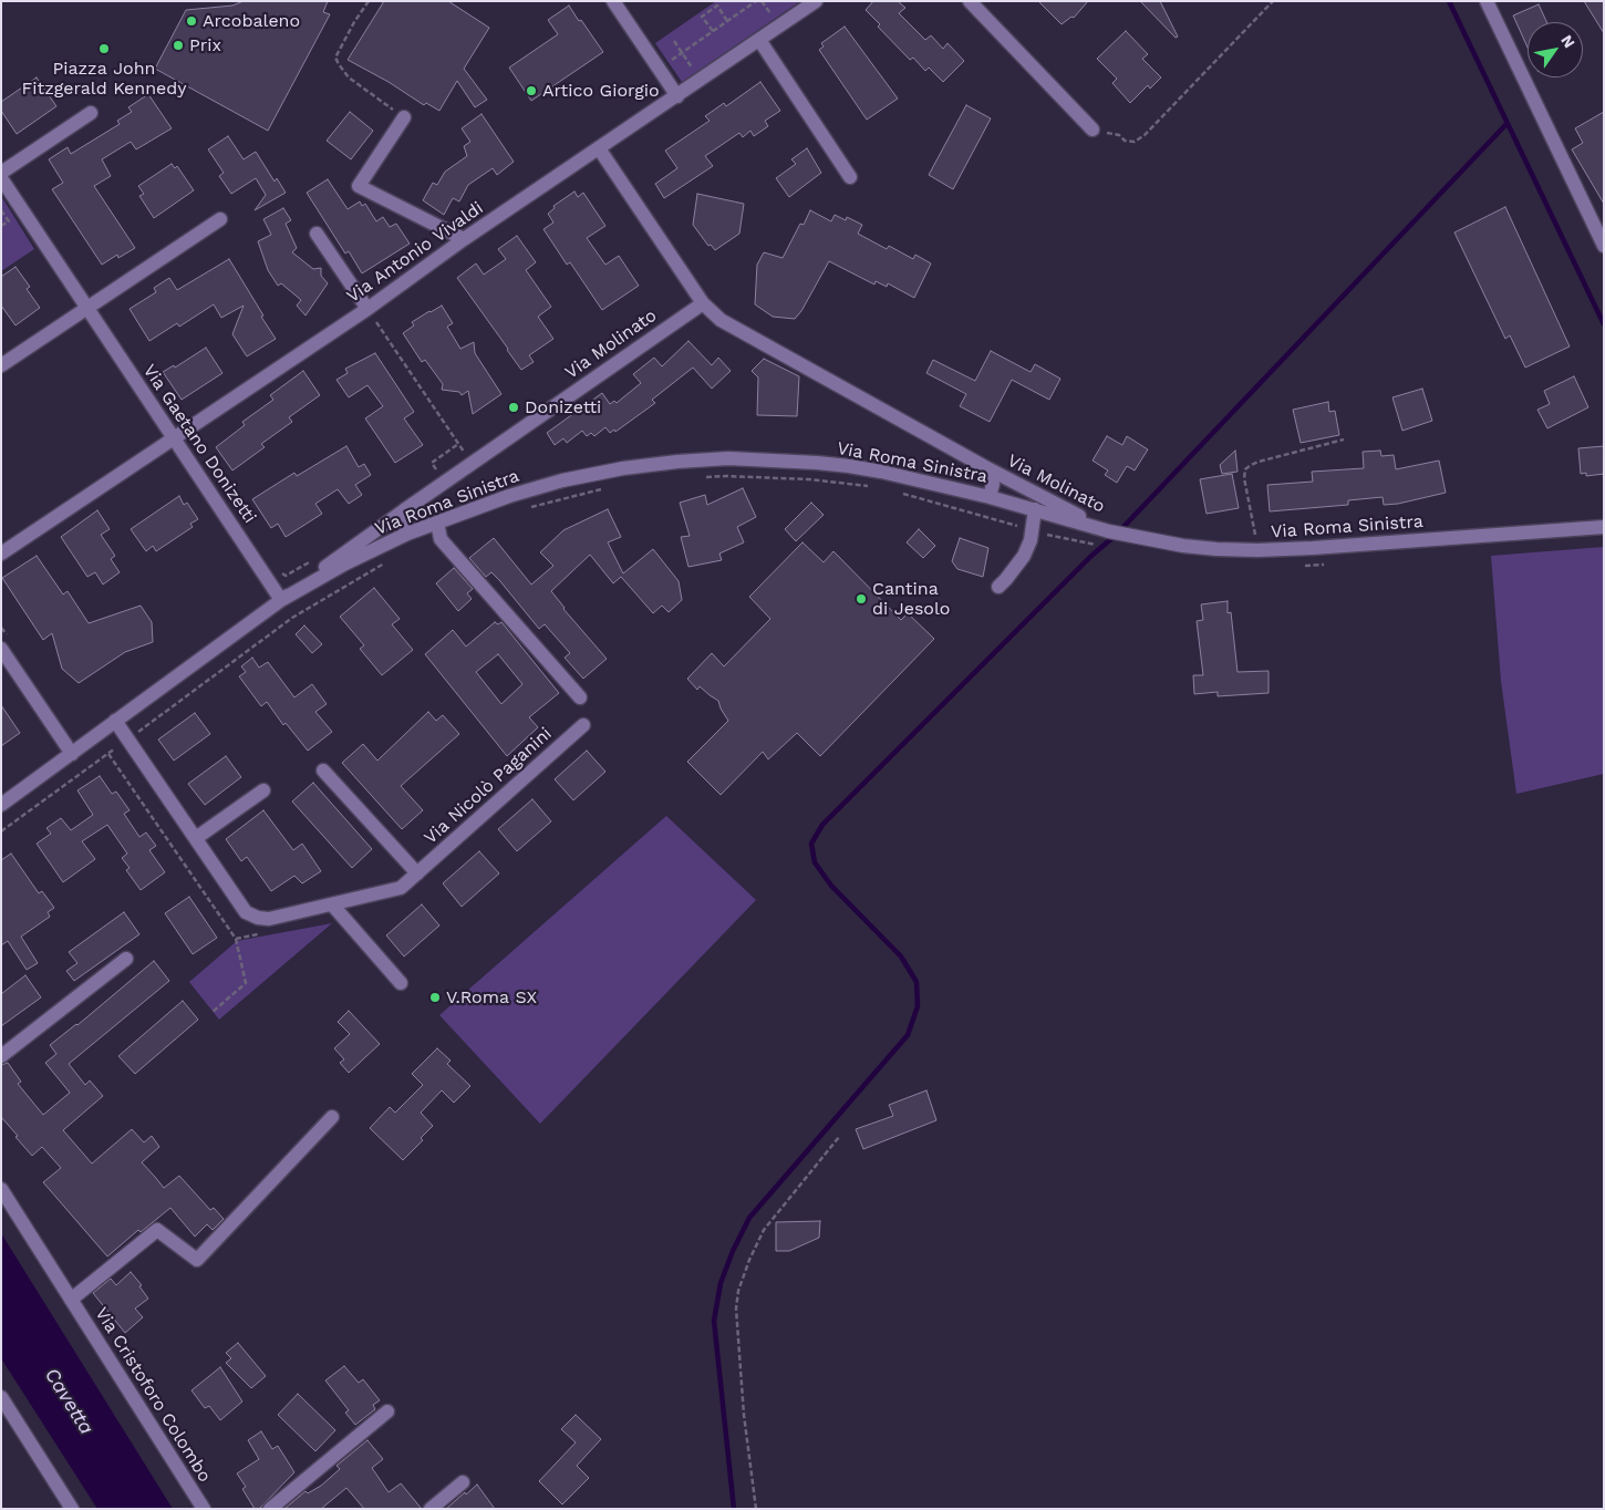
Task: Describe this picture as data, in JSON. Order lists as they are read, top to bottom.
{
  "streets": {
    "street": [
      "Via Antonio Vivaldi",
      "Via Molinato",
      "Via Gaetano Donizetti",
      "Via Roma Sinistra",
      "Via Nicolò Paganini",
      "Via Cristoforo Colombo"
    ]
  },
  "crossings": [
    ["Via Antonio Vivaldi", "Via Molinato"],
    ["Via Antonio Vivaldi", "Via Gaetano Donizetti"],
    ["Via Molinato", "Via Gaetano Donizetti"],
    ["Via Molinato", "Via Roma Sinistra"],
    ["Via Gaetano Donizetti", "Via Roma Sinistra"],
    ["Via Roma Sinistra", "Via Nicolò Paganini"]
  ],
  "water": ["Cavetta"],
  "places": [
    "Arcobaleno",
    "Prix",
    "Piazza John Fitzgerald Kennedy",
    "Artico Giorgio",
    "Donizetti",
    "Cantina di Jesolo",
    "V.Roma SX"
  ],
  "north": "top right"
}
